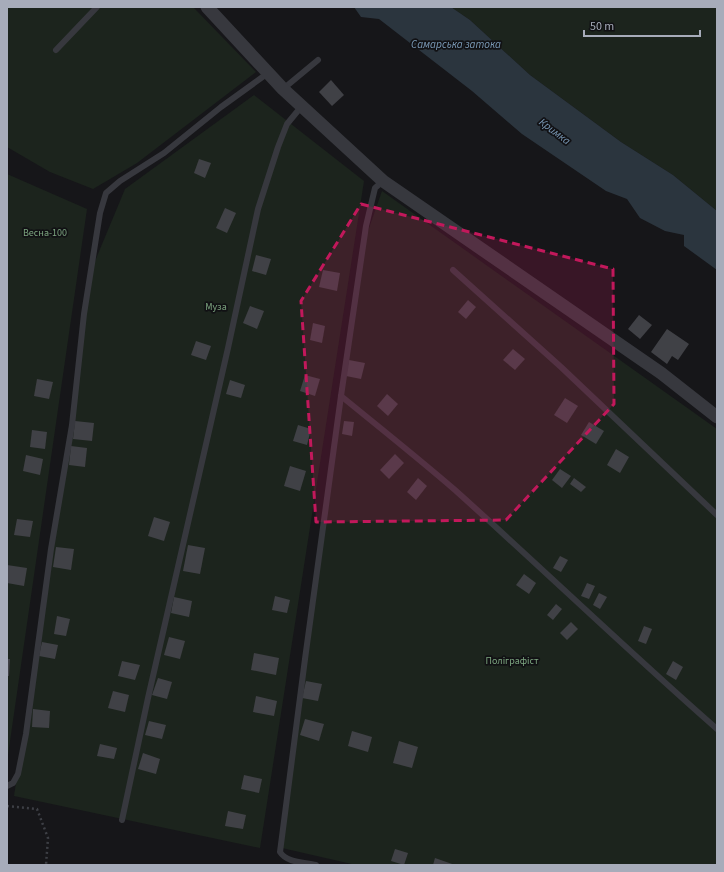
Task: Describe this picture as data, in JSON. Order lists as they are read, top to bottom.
{
  "water": ["Самарська затока", "Кримка"],
  "parks": ["Весна-100", "Муза", "Поліграфіст"],
  "scale_bar": "50 m"
}
